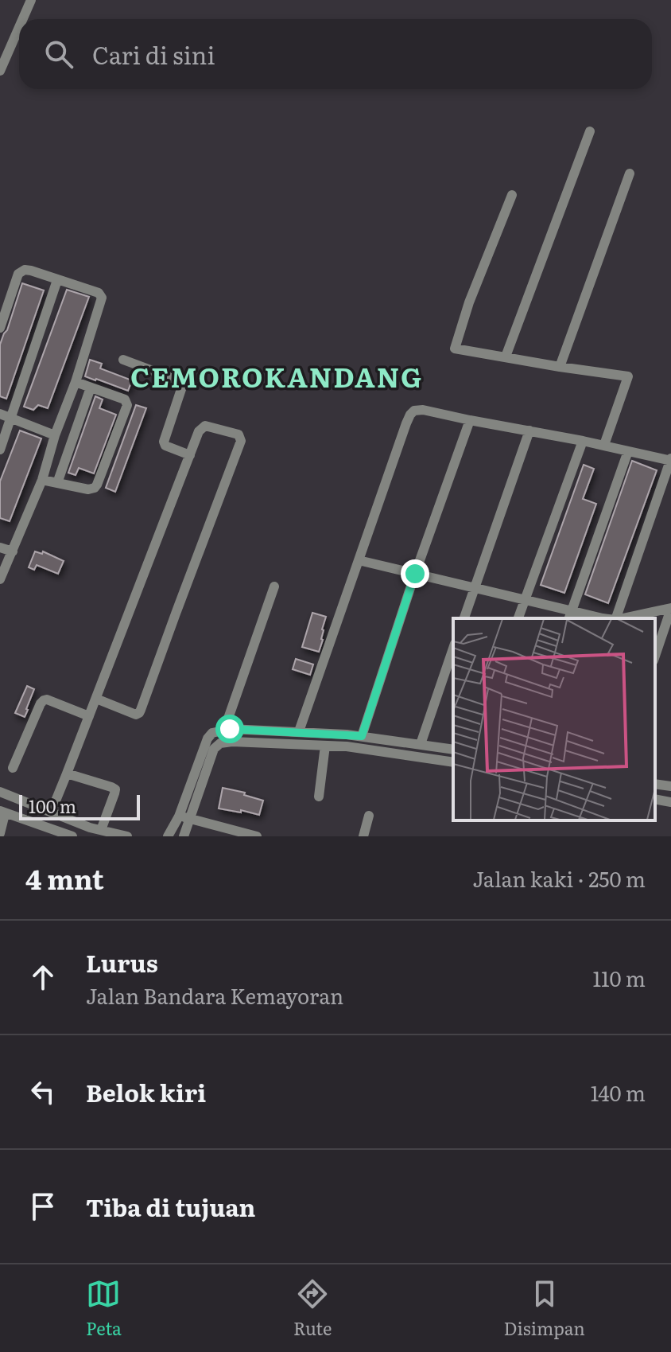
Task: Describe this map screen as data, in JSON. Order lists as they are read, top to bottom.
{
  "districts": ["CEMOROKANDANG"],
  "scale_bar": "100 m",
  "page": {
    "search": "Cari di sini",
    "scale": "100 m",
    "heading": ["4 mnt", "Jalan kaki · 250 m"],
    "list": [
      ["Lurus", "Jalan Bandara Kemayoran", "110 m"],
      ["Belok kiri", "140 m"],
      "Tiba di tujuan"
    ],
    "nav": ["Peta", "Rute", "Disimpan"]
  }
}
